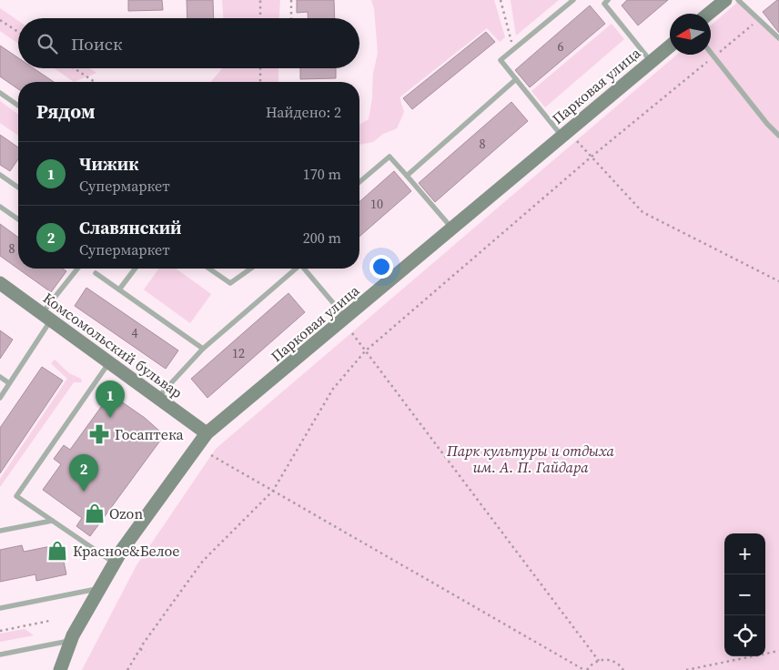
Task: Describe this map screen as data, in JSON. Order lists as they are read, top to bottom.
{
  "streets": {
    "street": ["Парковая улица", "Комсомольский бульвар"]
  },
  "crossings": [
    ["Парковая улица", "Комсомольский бульвар"]
  ],
  "parks": ["Парк культуры и отдыха им. А. П. Гайдара"],
  "places": {
    "pharmacy": ["Госаптека"],
    "shop": ["Ozon", "Красное&Белое"]
  },
  "house_numbers": [
    "6",
    "8",
    "10",
    "8",
    "4",
    "12"
  ],
  "north": "left",
  "page": {
    "search": "Поиск",
    "heading": ["Рядом", "Найдено: 2"],
    "list": [
      {
        "mark": "1",
        "name": "Чижик",
        "note": "Супермаркет",
        "value": "170 m"
      },
      {
        "mark": "2",
        "name": "Славянский",
        "note": "Супермаркет",
        "value": "200 m"
      }
    ],
    "pins": ["1", "2"],
    "map_buttons": ["+", "−"]
  }
}
